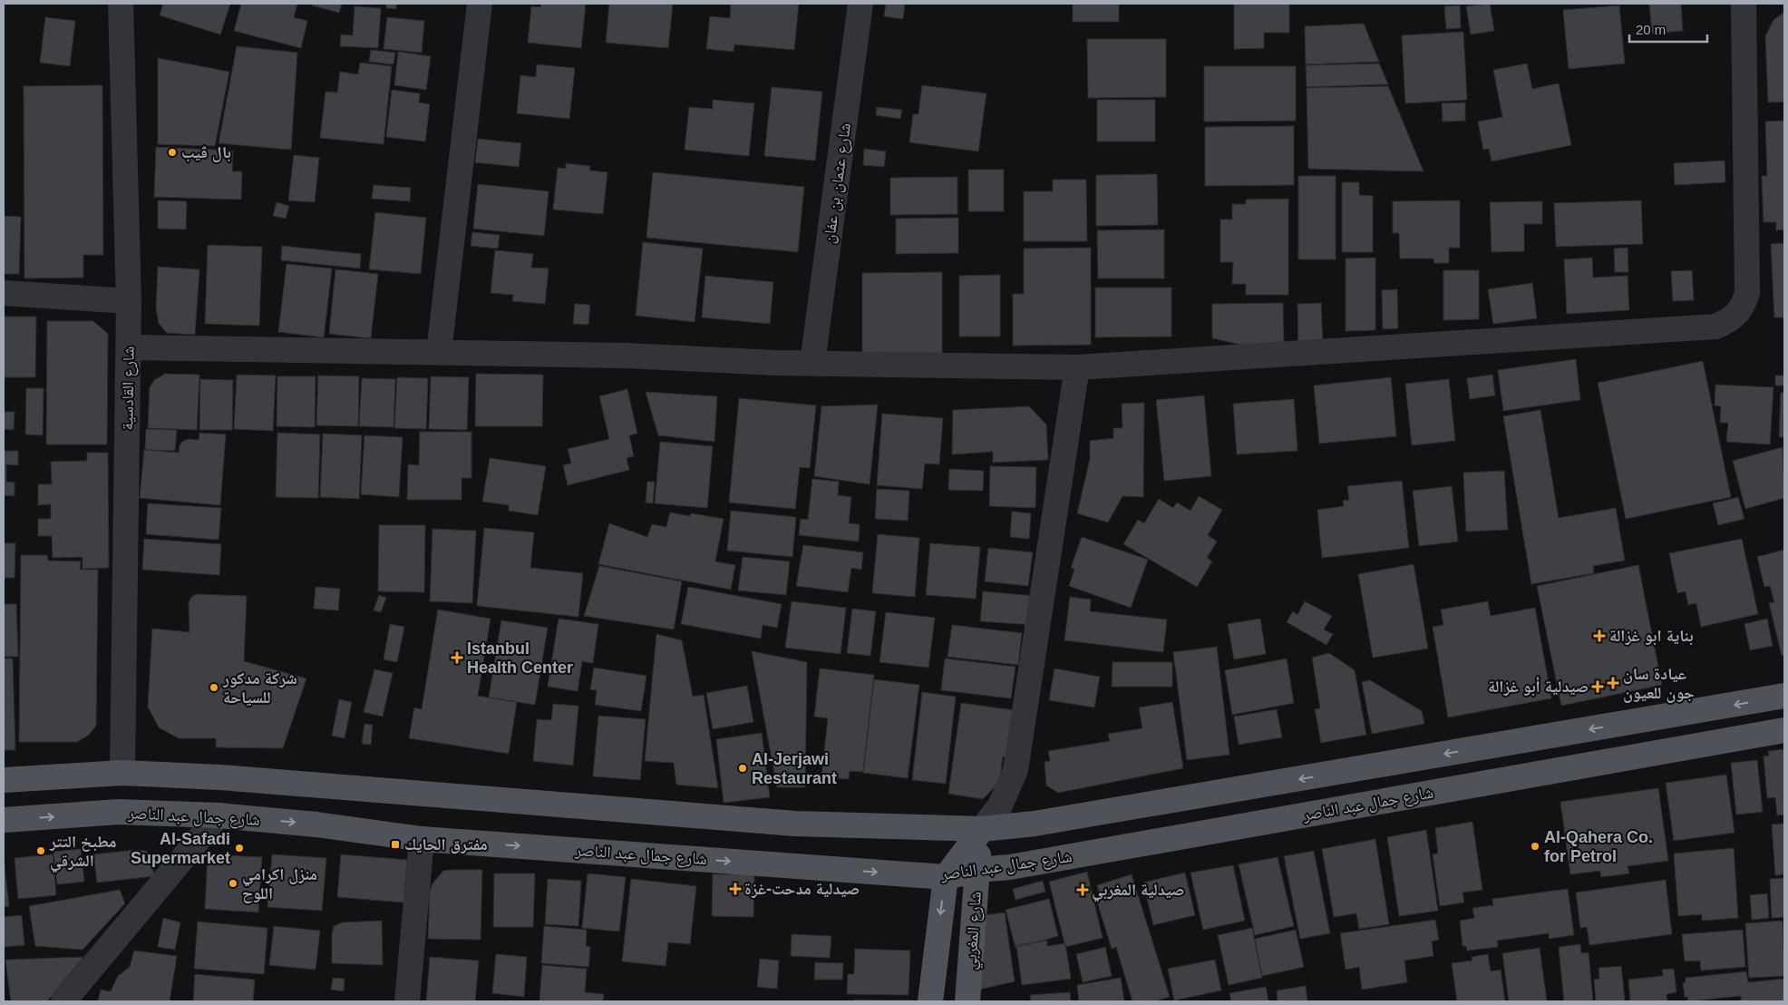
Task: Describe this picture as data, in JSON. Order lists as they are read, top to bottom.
{
  "streets": {
    "main road": ["شارع جمال عبد الناصر", "شارع المغربي"],
    "street": ["شارع عثمان بن عفان", "شارع القادسية"]
  },
  "crossings": [
    ["شارع جمال عبد الناصر", "شارع المغربي"]
  ],
  "places": {
    "other": [
      "بال ڨيب",
      "شركة مدكور للسياحة",
      "Al-Jerjawi Restaurant",
      "Al-Qahera Co. for Petrol",
      "Al-Safadi Supermarket",
      "مطبخ التتر الشرقي",
      "منزل اكرامي اللوح"
    ],
    "health": [
      "بناية ابو غزالة",
      "Istanbul Health Center",
      "عيادة سان جون للعيون",
      "صيدلية أبو غزالة",
      "صيدلية مدحت-غزة",
      "صيدلية المغربي"
    ],
    "transit": ["مفترق الحايك"]
  },
  "scale_bar": "20 m"
}
